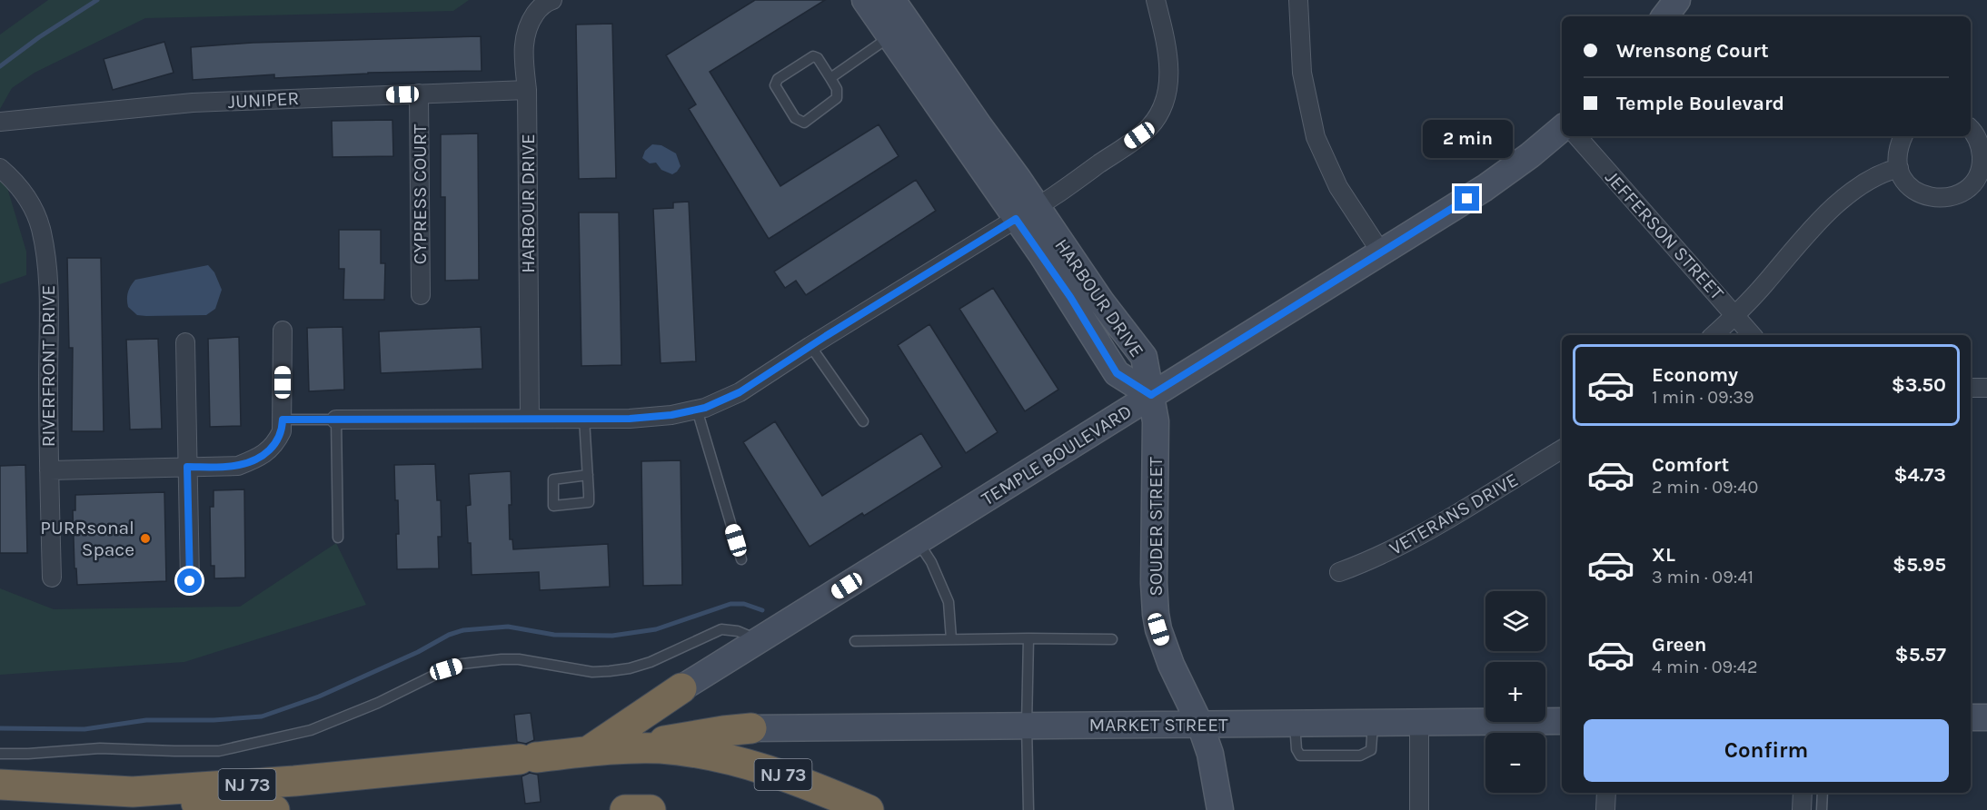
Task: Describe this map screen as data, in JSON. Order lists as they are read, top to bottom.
{
  "streets": {
    "highway": ["NJ 73"],
    "street": [
      "JUNIPER",
      "CYPRESS COURT",
      "HARBOUR DRIVE",
      "JEFFERSON STREET",
      "RIVERFRONT DRIVE",
      "TEMPLE BOULEVARD",
      "VETERANS DRIVE",
      "SOUDER STREET",
      "MARKET STREET"
    ]
  },
  "crossings": [
    ["JUNIPER", "CYPRESS COURT"],
    ["JUNIPER", "HARBOUR DRIVE"],
    ["HARBOUR DRIVE", "TEMPLE BOULEVARD"],
    ["HARBOUR DRIVE", "SOUDER STREET"],
    ["TEMPLE BOULEVARD", "SOUDER STREET"],
    ["SOUDER STREET", "MARKET STREET"]
  ],
  "places": ["PURRsonal Space"],
  "page": {
    "banner": ["Wrensong Court", "Temple Boulevard"],
    "bubble": "2 min",
    "list": [
      {
        "name": "Economy",
        "note": "1 min · 09:39",
        "value": "$3.50"
      },
      {
        "name": "Comfort",
        "note": "2 min · 09:40",
        "value": "$4.73"
      },
      {
        "name": "XL",
        "note": "3 min · 09:41",
        "value": "$5.95"
      },
      {
        "name": "Green",
        "note": "4 min · 09:42",
        "value": "$5.57"
      }
    ],
    "map_buttons": ["+", "−"],
    "buttons": "Confirm"
  }
}
